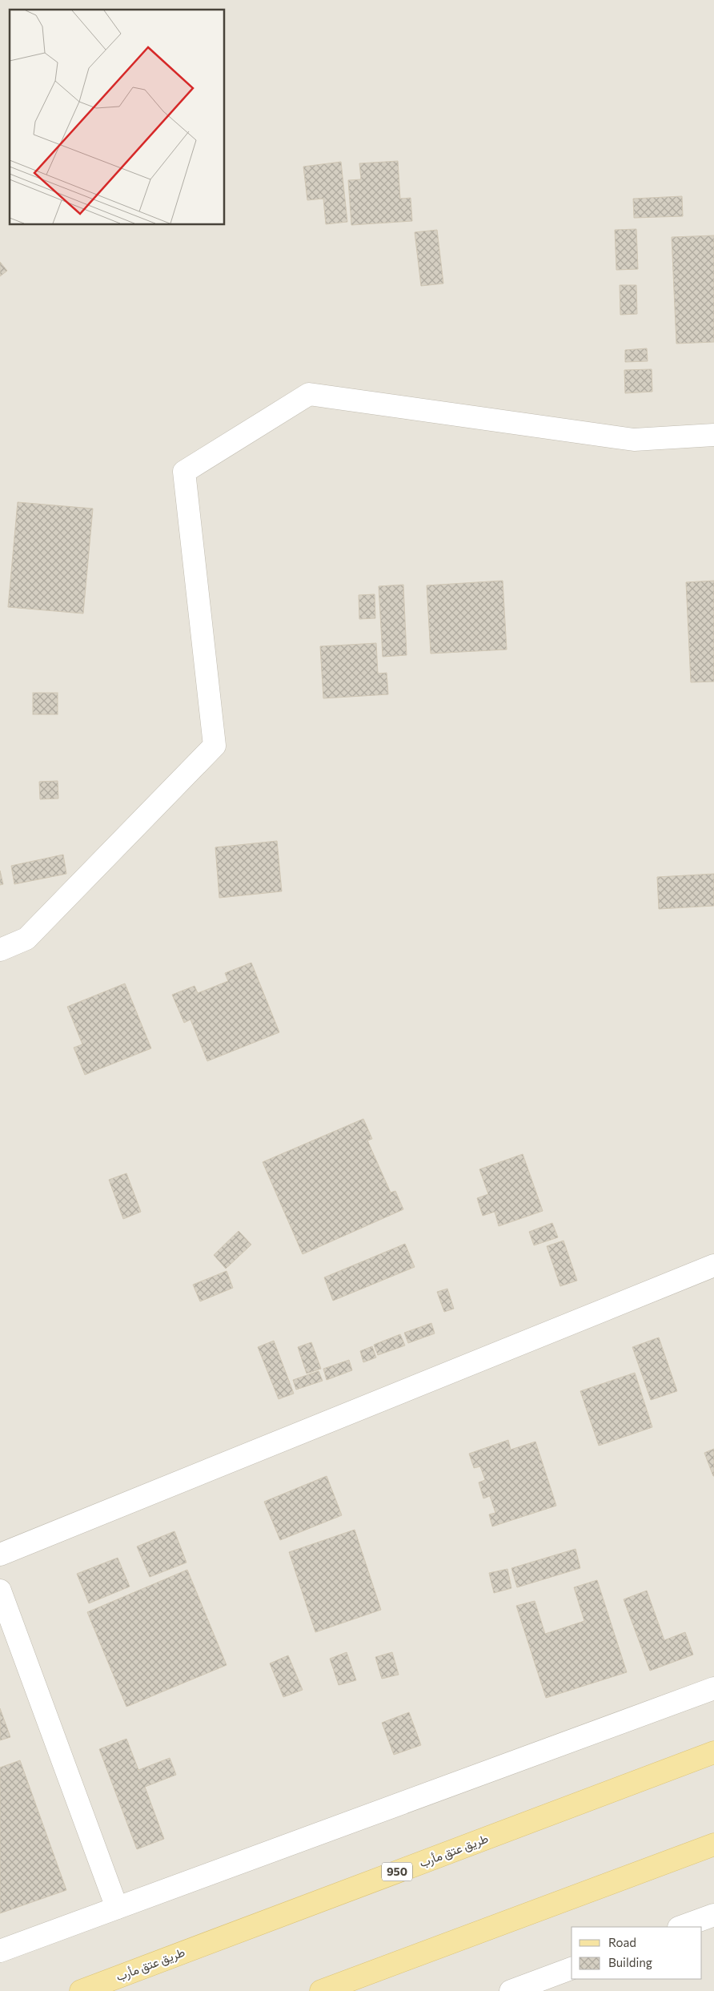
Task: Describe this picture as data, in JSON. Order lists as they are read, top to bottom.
{
  "streets": {
    "main road": ["طريق عتق مأرب", "950"]
  },
  "legend": ["Road", "Building"]
}
